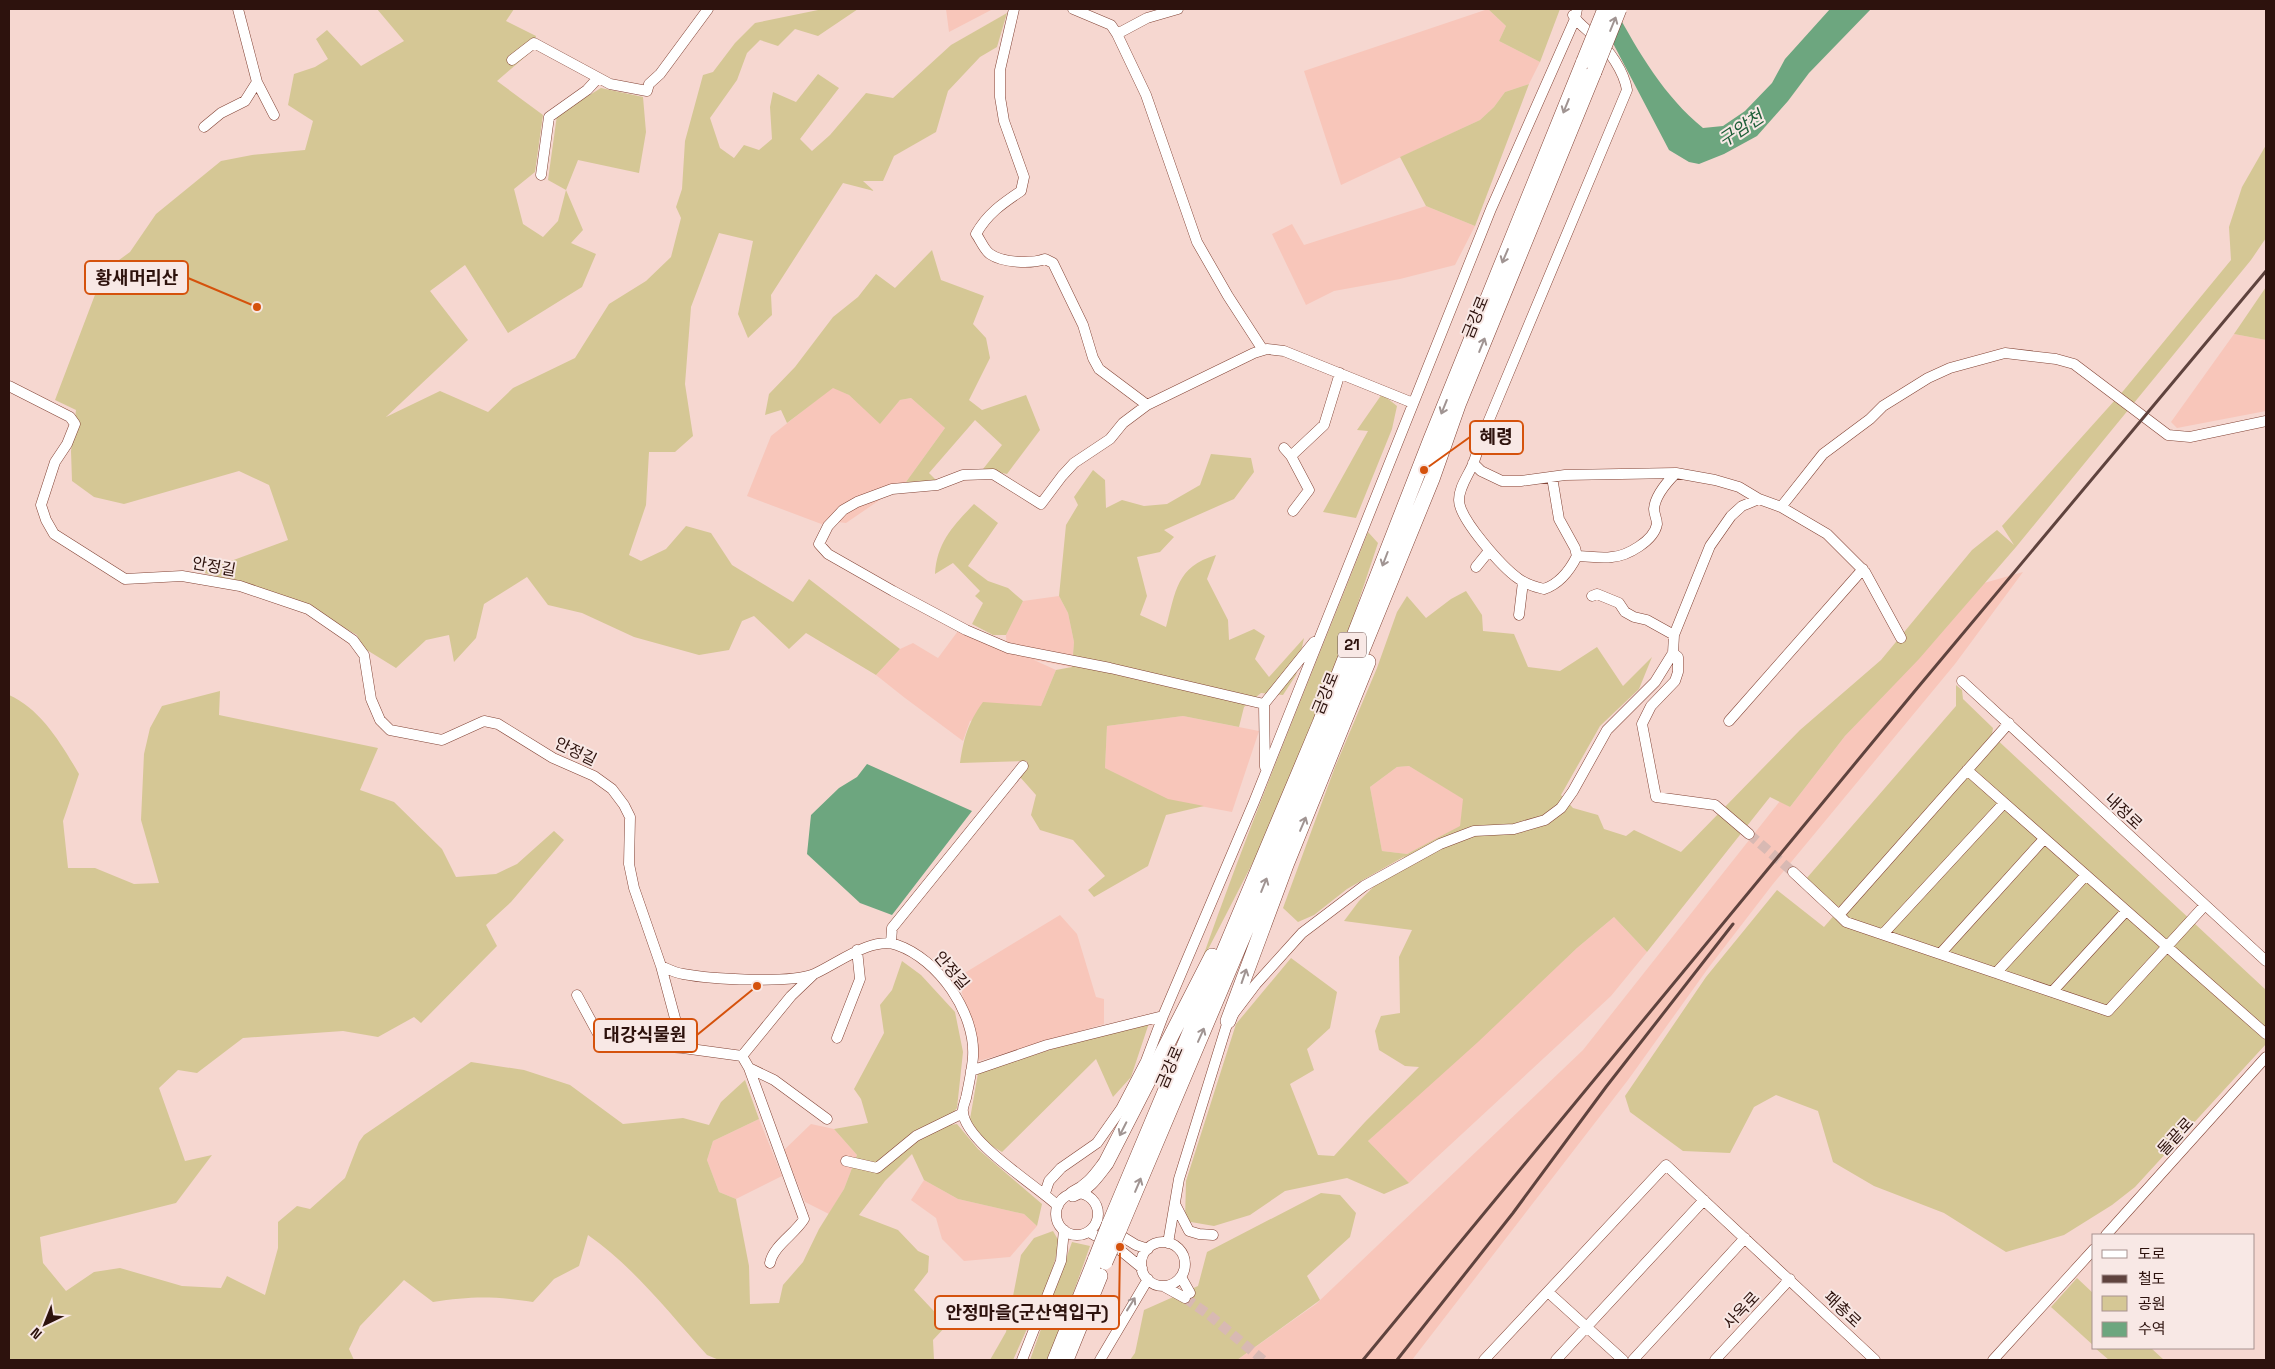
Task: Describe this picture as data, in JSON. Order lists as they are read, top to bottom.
{
  "streets": {
    "highway": ["금강로", "21"],
    "street": [
      "안정길",
      "내정로",
      "돌끝로",
      "패총로",
      "사옥로"
    ]
  },
  "crossings": [
    ["패총로", "사옥로"]
  ],
  "water": ["구암천"],
  "places": [
    "황새머리산",
    "혜령",
    "대강식물원",
    "안정마을(군산역입구)"
  ],
  "legend": [
    "도로",
    "철도",
    "공원",
    "수역"
  ],
  "north": "bottom left"
}
